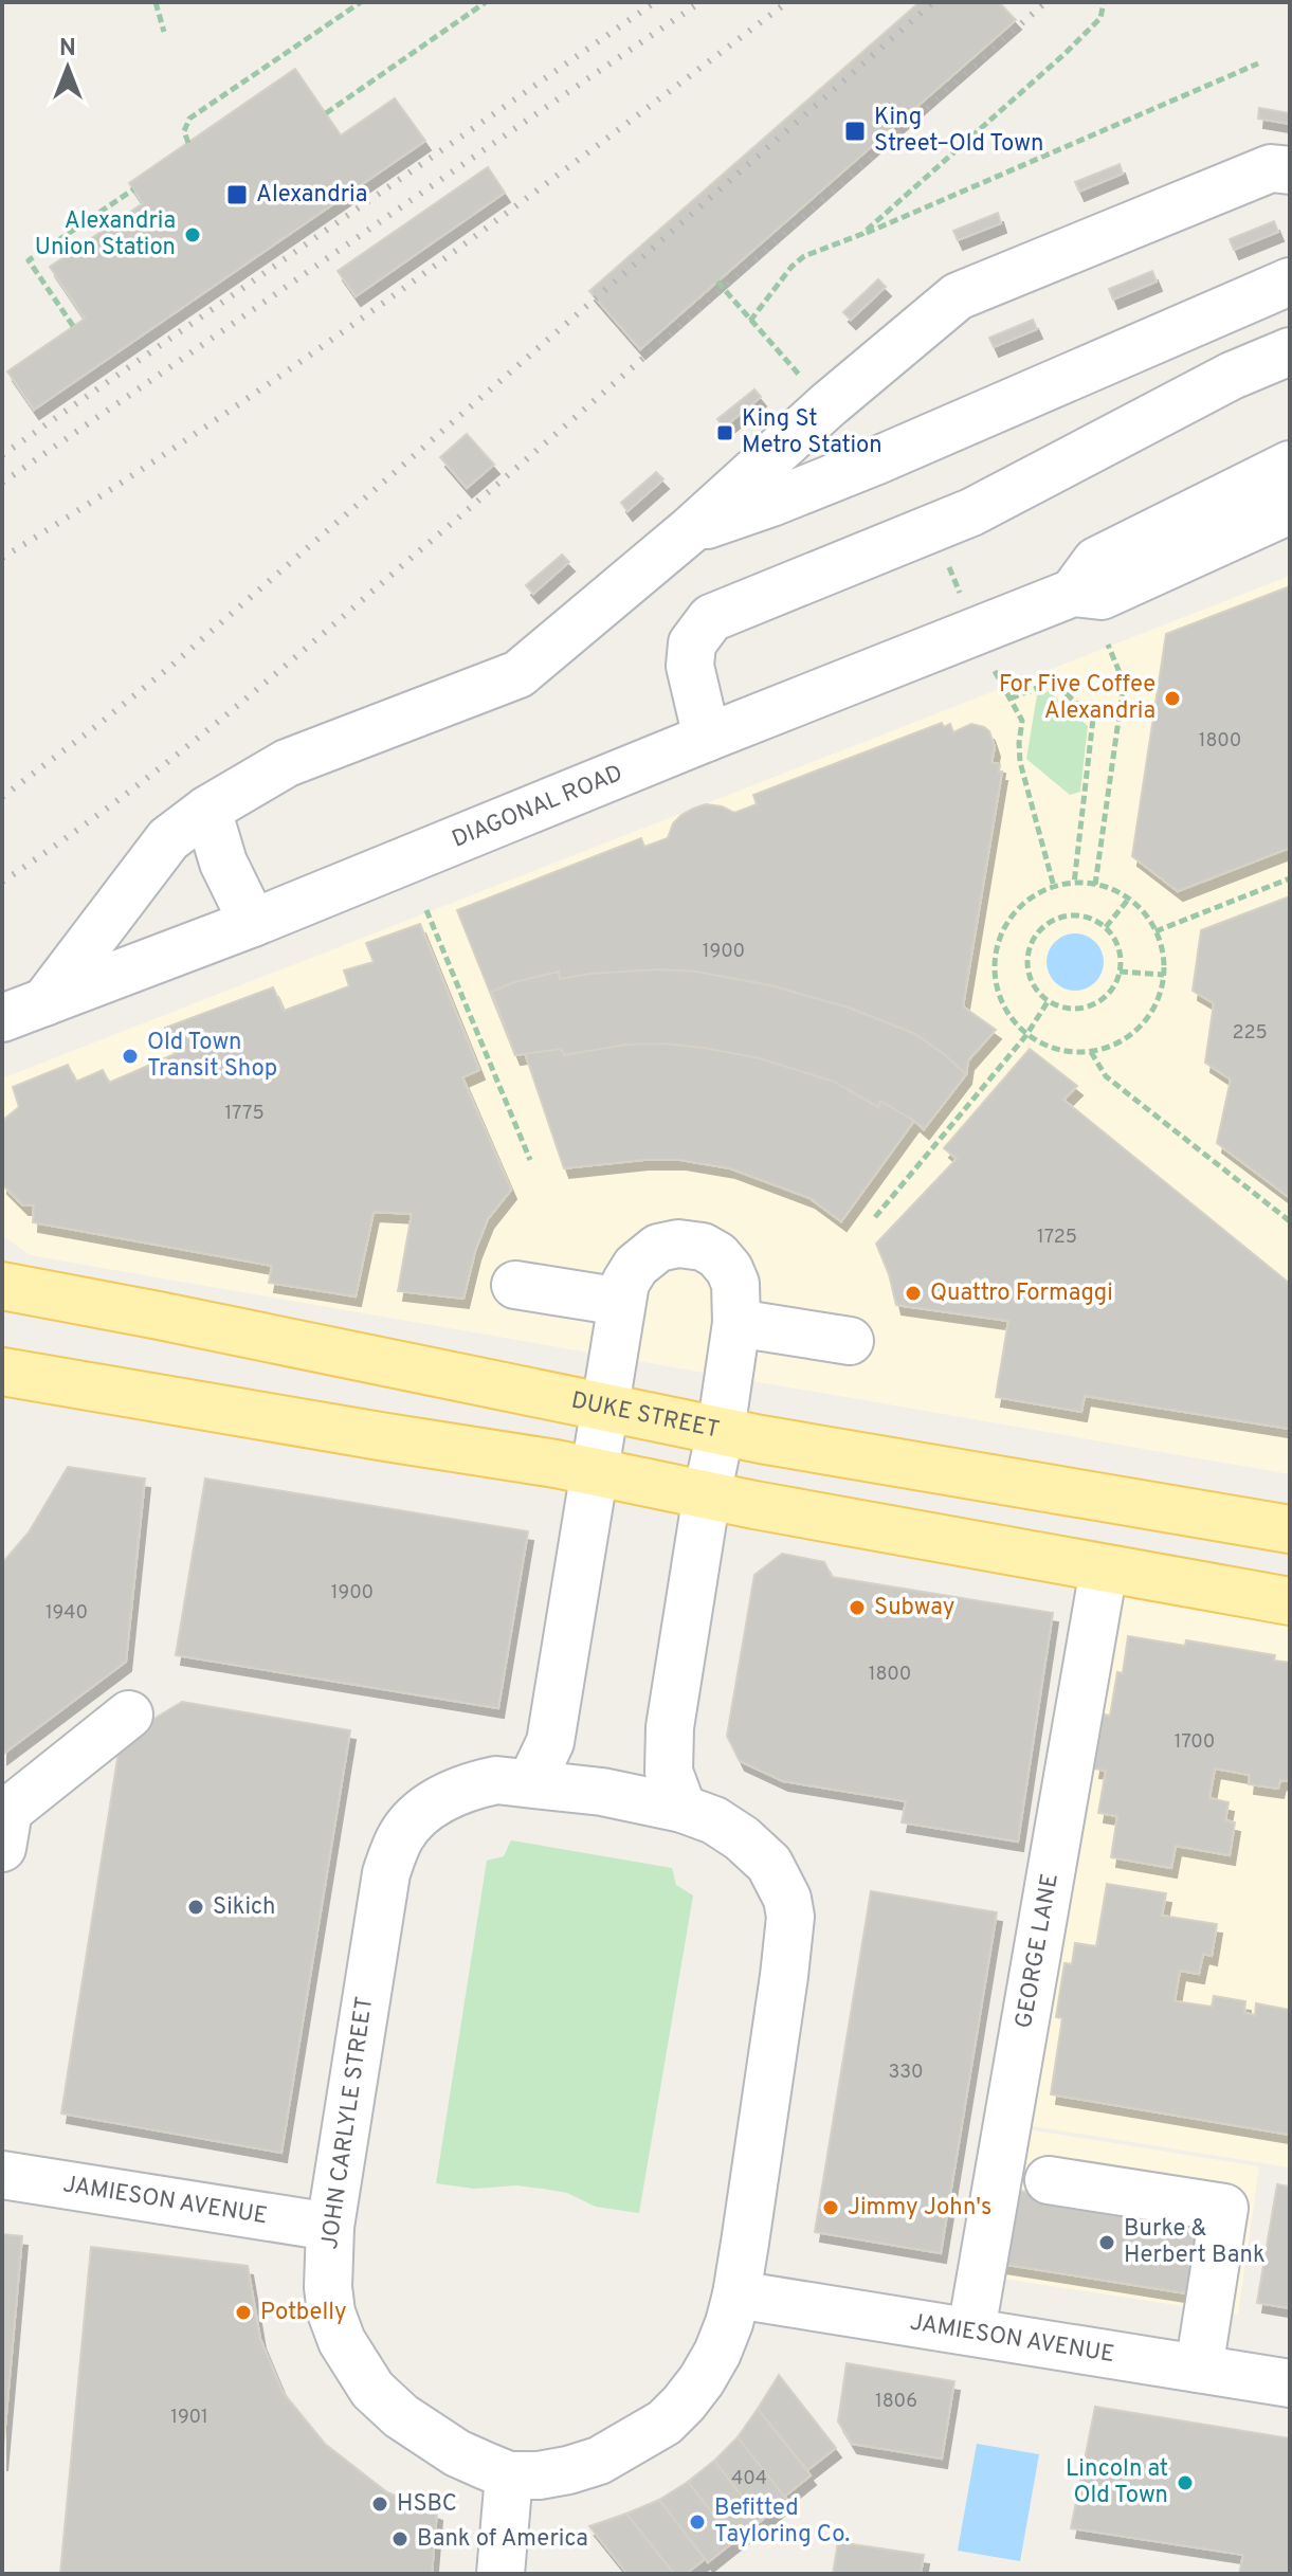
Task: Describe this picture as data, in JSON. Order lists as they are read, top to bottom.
{
  "streets": {
    "main road": ["DUKE STREET"],
    "street": [
      "DIAGONAL ROAD",
      "GEORGE LANE",
      "JOHN CARLYLE STREET",
      "JAMIESON AVENUE"
    ]
  },
  "crossings": [
    ["GEORGE LANE", "JAMIESON AVENUE"],
    ["JOHN CARLYLE STREET", "JAMIESON AVENUE"]
  ],
  "places": {
    "transit": ["King Street–Old Town", "Alexandria", "King St Metro Station"],
    "other": [
      "Alexandria Union Station",
      "For Five Coffee Alexandria",
      "Old Town Transit Shop",
      "Quattro Formaggi",
      "Subway",
      "Sikich",
      "Jimmy John's",
      "Burke & Herbert Bank",
      "Potbelly",
      "Lincoln at Old Town",
      "HSBC",
      "Befitted Tayloring Co.",
      "Bank of America"
    ]
  },
  "house_numbers": [
    "1800",
    "1900",
    "225",
    "1775",
    "1725",
    "1900",
    "1940",
    "1800",
    "1700",
    "330",
    "1806",
    "1901",
    "404"
  ],
  "north": "top"
}
